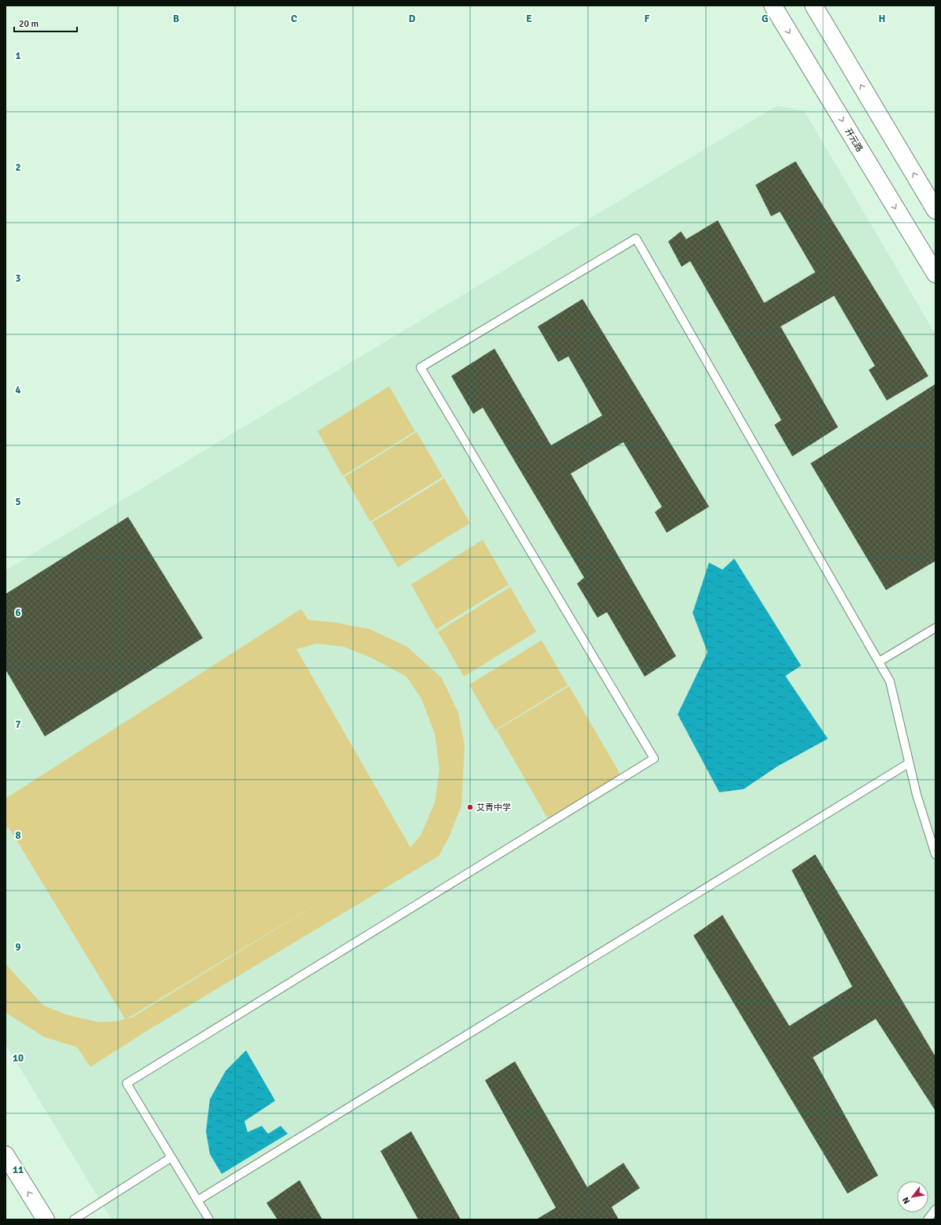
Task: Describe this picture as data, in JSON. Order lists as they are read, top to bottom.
{
  "streets": {
    "street": ["开元路"]
  },
  "places": ["艾青中学"],
  "scale_bar": "20 m",
  "north": "bottom left",
  "grid": {
    "columns": [
      "B",
      "C",
      "D",
      "E",
      "F",
      "G",
      "H"
    ],
    "rows": [
      "1",
      "2",
      "3",
      "4",
      "5",
      "6",
      "7",
      "8",
      "9",
      "10",
      "11"
    ]
  }
}
